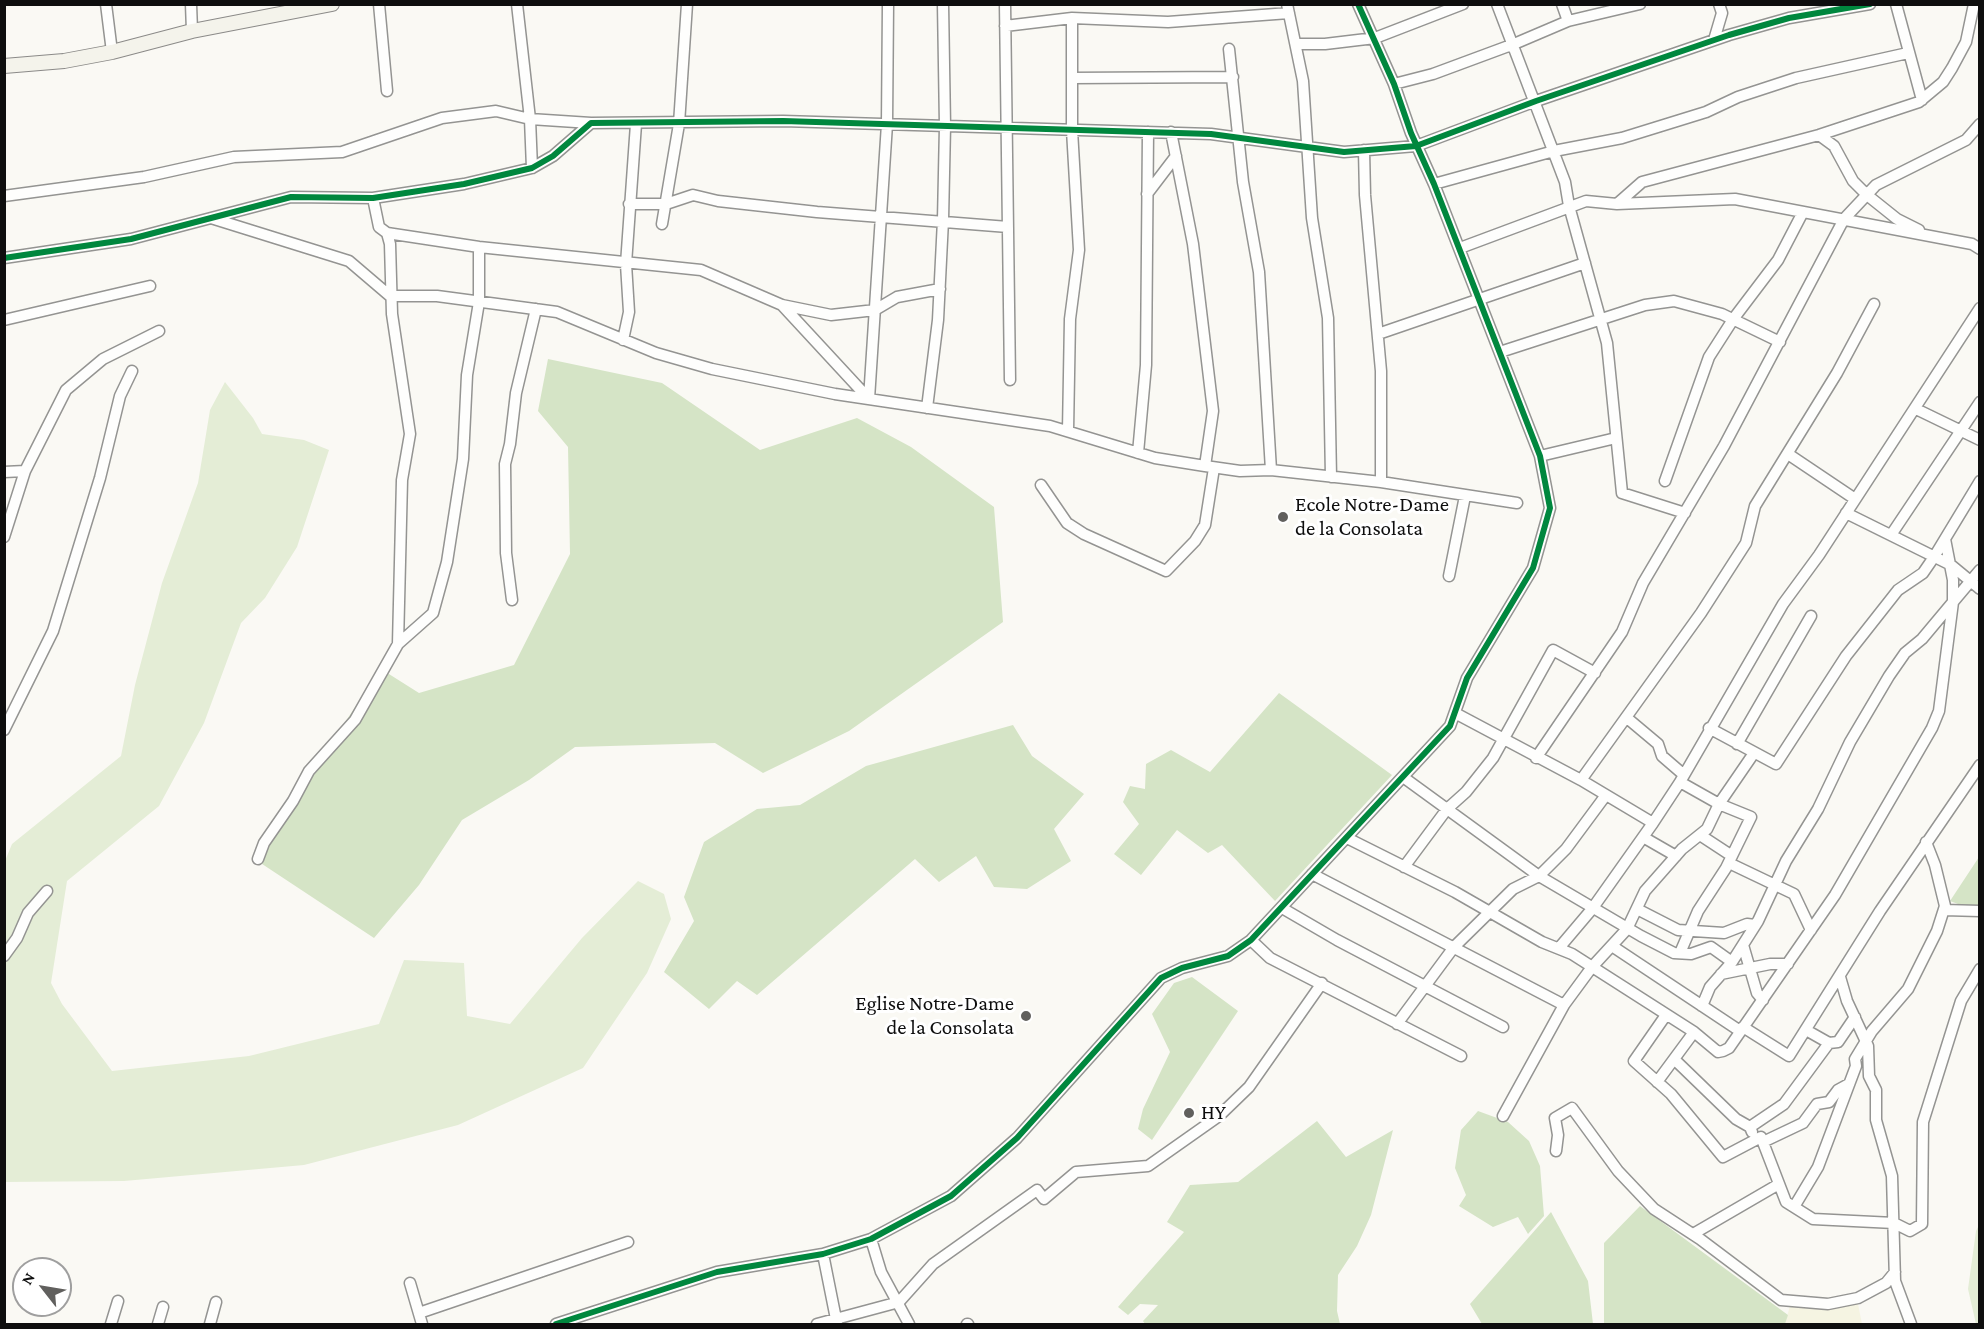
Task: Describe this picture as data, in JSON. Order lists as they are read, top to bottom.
{
  "places": ["Ecole Notre-Dame de la Consolata", "Eglise Notre-Dame de la Consolata", "HY"],
  "north": "top left"
}
